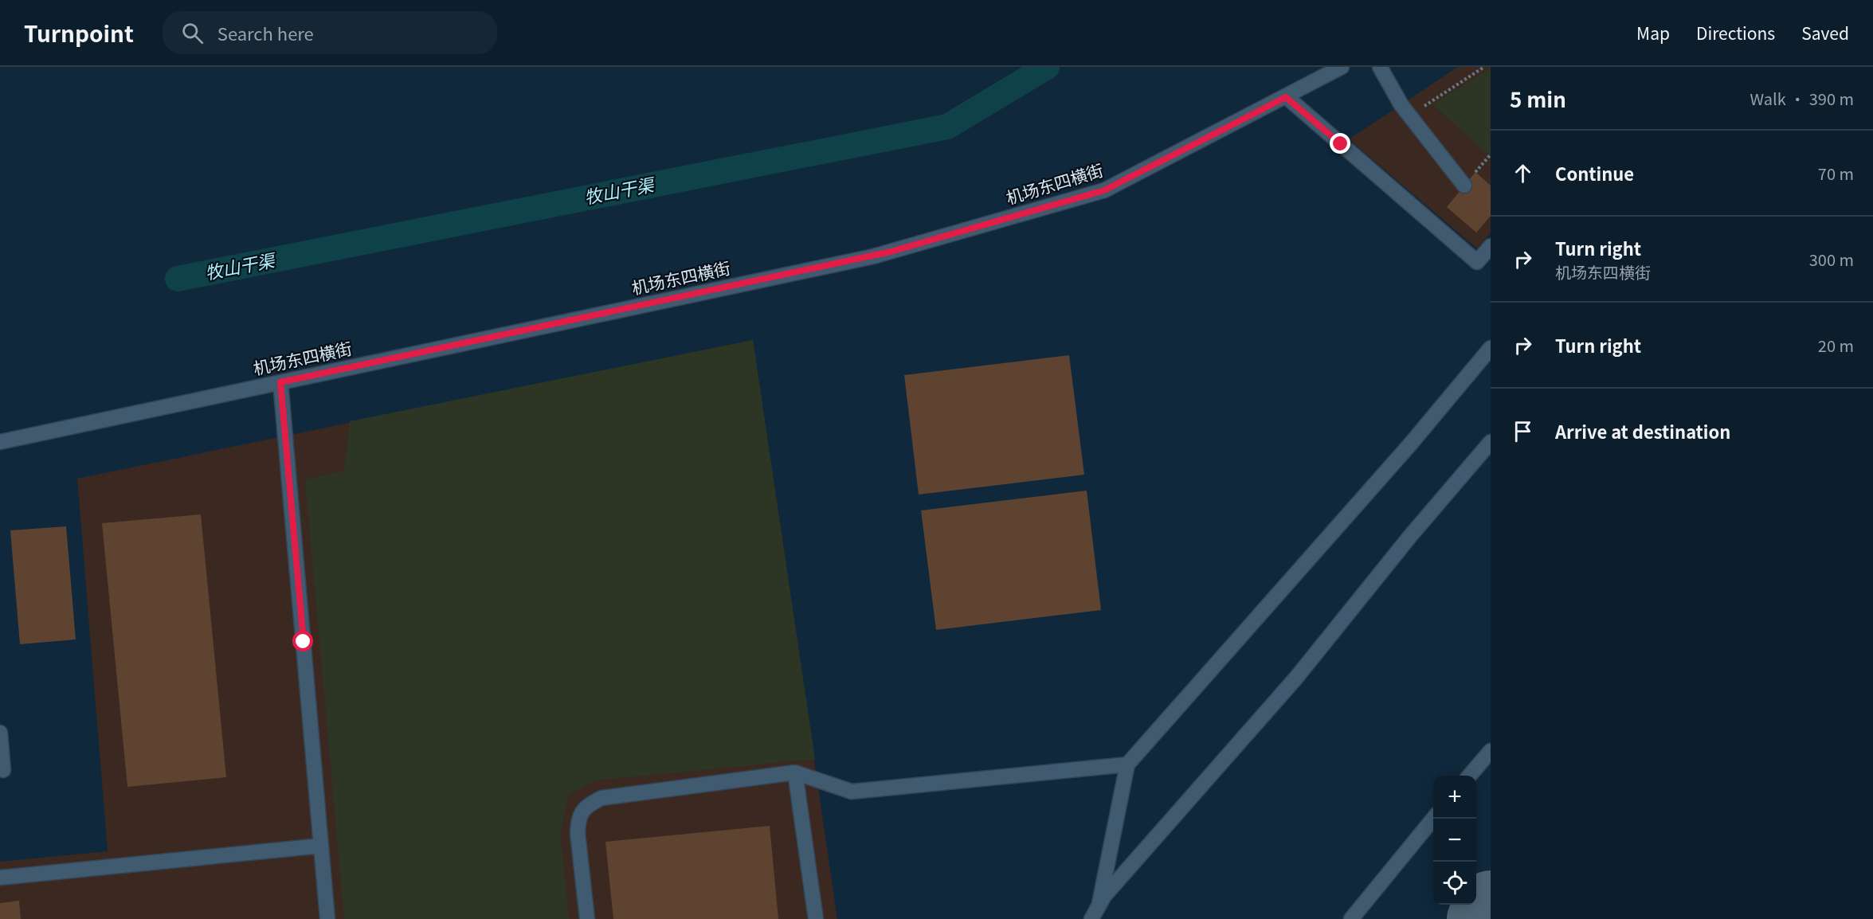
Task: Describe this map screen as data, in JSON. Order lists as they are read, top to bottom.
{
  "streets": {
    "street": ["机场东四横街"]
  },
  "water": ["牧山干渠"],
  "page": {
    "header": "Turnpoint",
    "search": "Search here",
    "nav": ["Map", "Directions", "Saved"],
    "heading": ["5 min", "Walk · 390 m"],
    "list": [
      ["Continue", "70 m"],
      ["Turn right", "机场东四横街", "300 m"],
      ["Turn right", "20 m"],
      "Arrive at destination"
    ],
    "map_buttons": ["+", "−"]
  }
}
